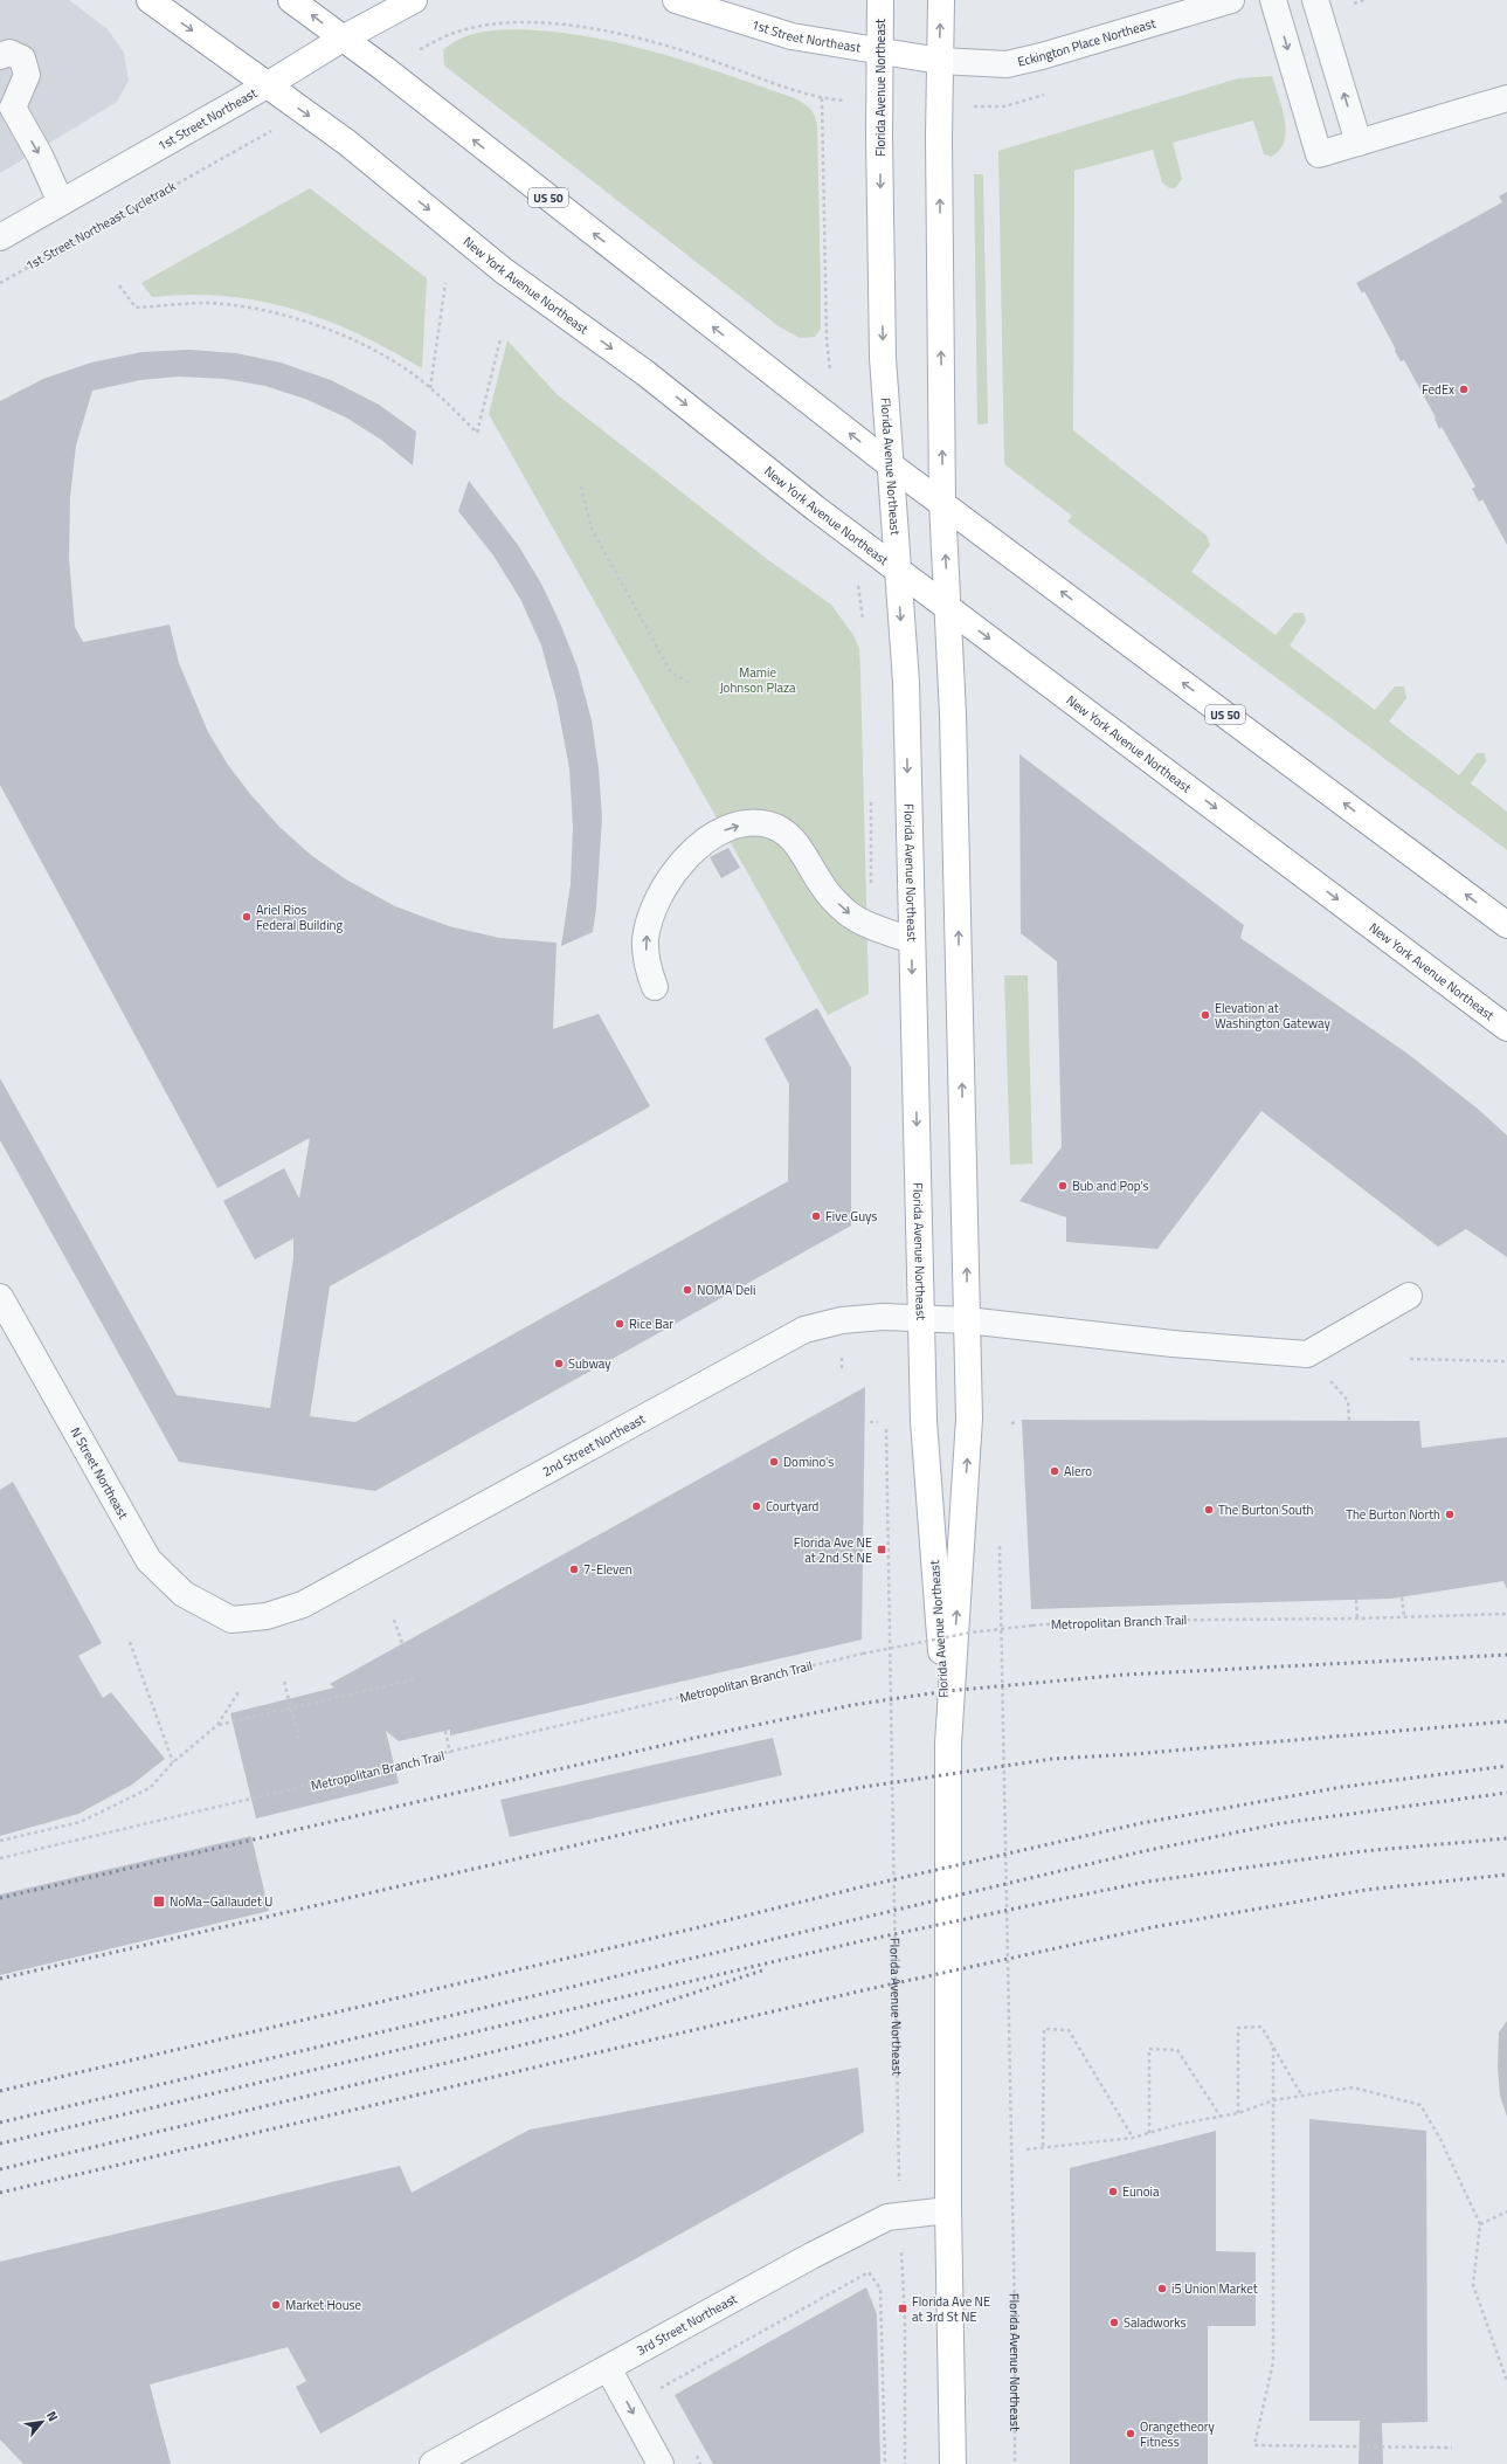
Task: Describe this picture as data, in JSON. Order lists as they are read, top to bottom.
{
  "streets": {
    "main road": [
      "1st Street Northeast",
      "Florida Avenue Northeast",
      "US 50",
      "New York Avenue Northeast"
    ],
    "street": [
      "Eckington Place Northeast",
      "2nd Street Northeast",
      "N Street Northeast",
      "3rd Street Northeast"
    ],
    "path": ["1st Street Northeast Cycletrack", "Metropolitan Branch Trail"]
  },
  "crossings": [
    ["1st Street Northeast", "Eckington Place Northeast"],
    ["1st Street Northeast", "Florida Avenue Northeast"],
    ["1st Street Northeast", "US 50"],
    ["1st Street Northeast", "New York Avenue Northeast"],
    ["Eckington Place Northeast", "Florida Avenue Northeast"],
    ["Florida Avenue Northeast", "US 50"],
    ["Florida Avenue Northeast", "New York Avenue Northeast"],
    ["Florida Avenue Northeast", "2nd Street Northeast"],
    ["Florida Avenue Northeast", "3rd Street Northeast"],
    ["2nd Street Northeast", "N Street Northeast"]
  ],
  "parks": ["Mamie Johnson Plaza"],
  "places": {
    "other": [
      "FedEx",
      "Ariel Rios Federal Building",
      "Elevation at Washington Gateway",
      "Bub and Pop's",
      "Five Guys",
      "NOMA Deli",
      "Rice Bar",
      "Subway",
      "Domino's",
      "Alero",
      "Courtyard",
      "The Burton South",
      "The Burton North",
      "7-Eleven",
      "Eunoia",
      "i5 Union Market",
      "Market House",
      "Saladworks",
      "Orangetheory Fitness"
    ],
    "transit": ["Florida Ave NE at 2nd St NE", "NoMa–Gallaudet U", "Florida Ave NE at 3rd St NE"]
  },
  "north": "top right"
}
